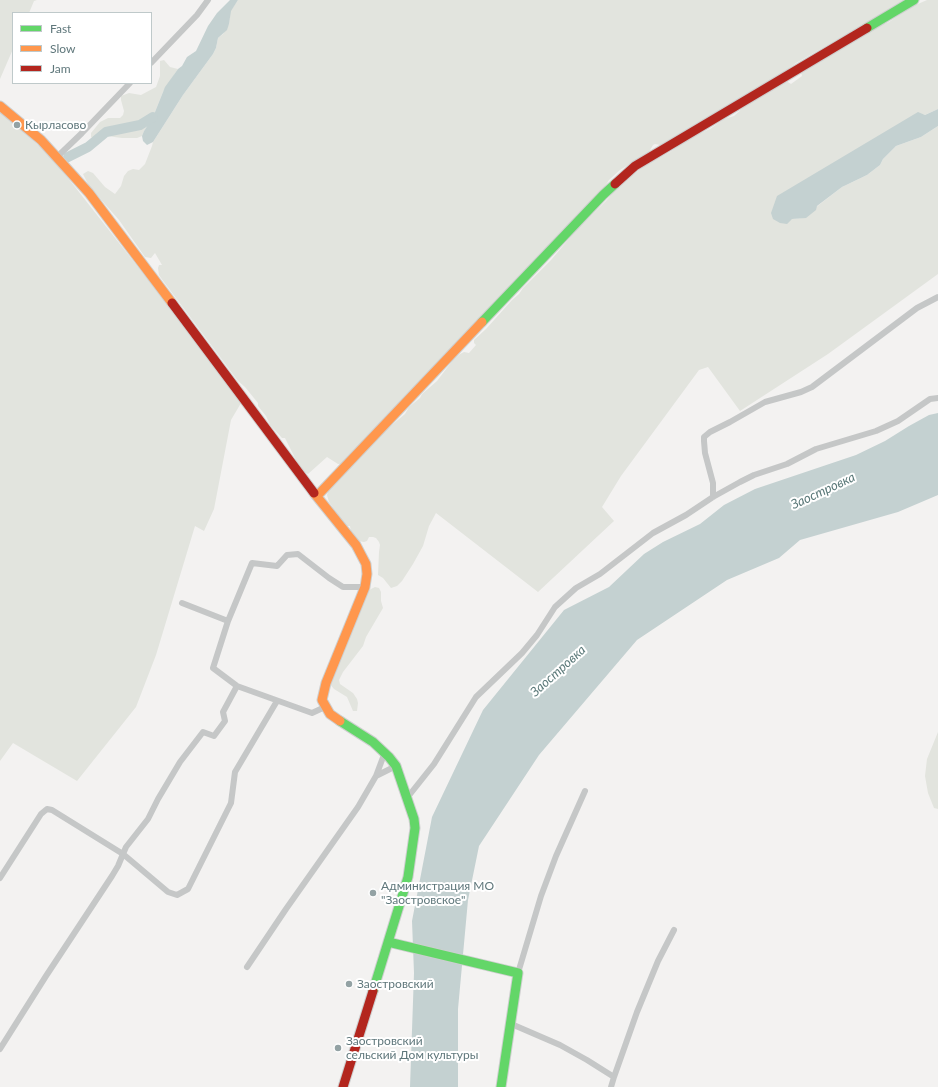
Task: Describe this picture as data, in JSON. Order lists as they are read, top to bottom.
{
  "water": ["Заостровка"],
  "places": [
    "Кырласово",
    "Администрация МО \"Заостровское\"",
    "Заостровский",
    "Заостровский сельский Дом культуры"
  ],
  "legend": ["Fast", "Slow", "Jam"]
}
